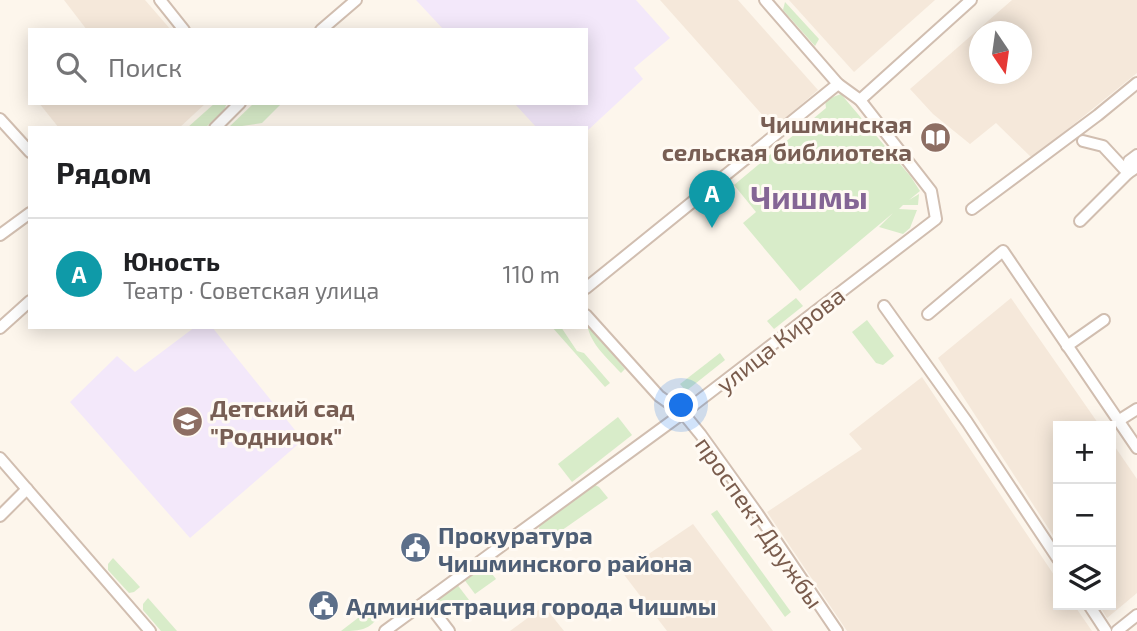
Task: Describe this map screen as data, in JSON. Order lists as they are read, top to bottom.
{
  "streets": {
    "street": ["улица Кирова", "проспект Дружбы"]
  },
  "crossings": [
    ["улица Кирова", "проспект Дружбы"]
  ],
  "districts": ["Чишмы"],
  "places": {
    "library": ["Чишминская сельская библиотека"],
    "school or university": ["Детский сад \"Родничок\""],
    "public building": ["Прокуратура Чишминского района", "Администрация города Чишмы"]
  },
  "north": "bottom",
  "page": {
    "search": "Поиск",
    "heading": "Рядом",
    "pins": "A",
    "list": [
      {
        "mark": "A",
        "name": "Юность",
        "note": "Театр · Советская улица",
        "value": "110 m"
      }
    ],
    "map_buttons": ["+", "−"]
  }
}
